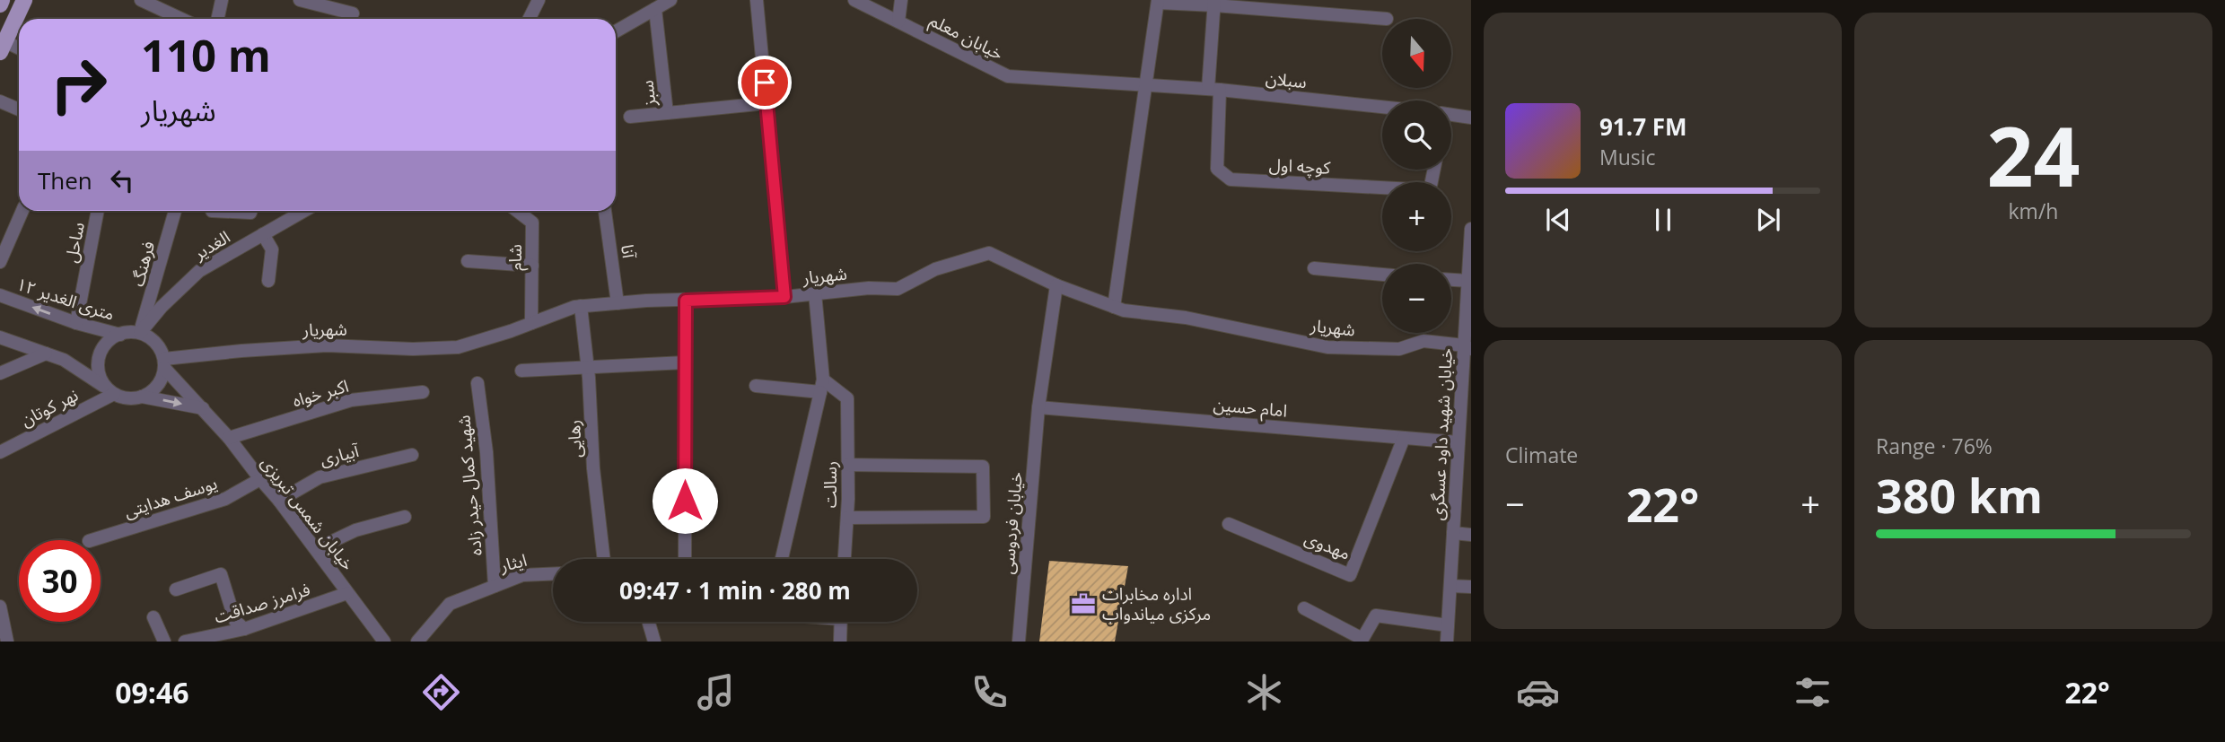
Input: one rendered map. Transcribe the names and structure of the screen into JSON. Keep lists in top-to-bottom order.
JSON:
{
  "streets": {
    "street": [
      "خیابان معلم",
      "سبلان",
      "سبز",
      "کوچه اول",
      "ساحل",
      "الغدیر",
      "آنا",
      "شام",
      "فرهنگ",
      "شهریار",
      "۱۲ متری الغدیر",
      "اکبر خواه",
      "نهر کوتان",
      "امام حسین",
      "خیابان شهید داود عسگری",
      "رهایی",
      "آبیاری",
      "رسالت",
      "شهید کمال حیدر زاده",
      "یوسف هدایتی",
      "خیابان شمس تبریزی",
      "خیابان فردوسی",
      "مهدوی",
      "ایثار",
      "فرامرز صداقت"
    ]
  },
  "crossings": [
    ["خیابان معلم", "سبلان"],
    ["سبلان", "کوچه اول"],
    ["ساحل", "۱۲ متری الغدیر"],
    ["الغدیر", "فرهنگ"],
    ["الغدیر", "شهریار"],
    ["الغدیر", "۱۲ متری الغدیر"],
    ["الغدیر", "نهر کوتان"],
    ["الغدیر", "خیابان شمس تبریزی"],
    ["آنا", "شهریار"],
    ["شام", "شهریار"],
    ["فرهنگ", "شهریار"],
    ["فرهنگ", "۱۲ متری الغدیر"],
    ["فرهنگ", "نهر کوتان"],
    ["فرهنگ", "خیابان شمس تبریزی"],
    ["شهریار", "۱۲ متری الغدیر"],
    ["شهریار", "نهر کوتان"],
    ["شهریار", "خیابان شهید داود عسگری"],
    ["شهریار", "رهایی"],
    ["شهریار", "خیابان شمس تبریزی"],
    ["شهریار", "خیابان فردوسی"],
    ["۱۲ متری الغدیر", "نهر کوتان"],
    ["۱۲ متری الغدیر", "خیابان شمس تبریزی"],
    ["اکبر خواه", "خیابان شمس تبریزی"],
    ["نهر کوتان", "خیابان شمس تبریزی"],
    ["امام حسین", "خیابان شهید داود عسگری"],
    ["امام حسین", "خیابان فردوسی"],
    ["امام حسین", "مهدوی"],
    ["آبیاری", "خیابان شمس تبریزی"],
    ["شهید کمال حیدر زاده", "ایثار"],
    ["یوسف هدایتی", "خیابان شمس تبریزی"],
    ["خیابان شمس تبریزی", "فرامرز صداقت"]
  ],
  "places": {
    "office": ["اداره مخابرات مرکزی میاندواب"]
  },
  "north": "bottom",
  "page": {
    "tile": [
      ["24", "km/h"],
      "Climate",
      ["Range · 76%", "380 km"]
    ],
    "map_buttons": ["+", "−"],
    "turn": ["110 m", "شهریار"],
    "song": ["91.7 FM", "Music"],
    "then": "Then",
    "heat": ["−", "22°", "+"],
    "limit": "30",
    "trip": "09:47 · 1 min · 280 m",
    "tabs": ["09:46", "22°"]
  }
}
